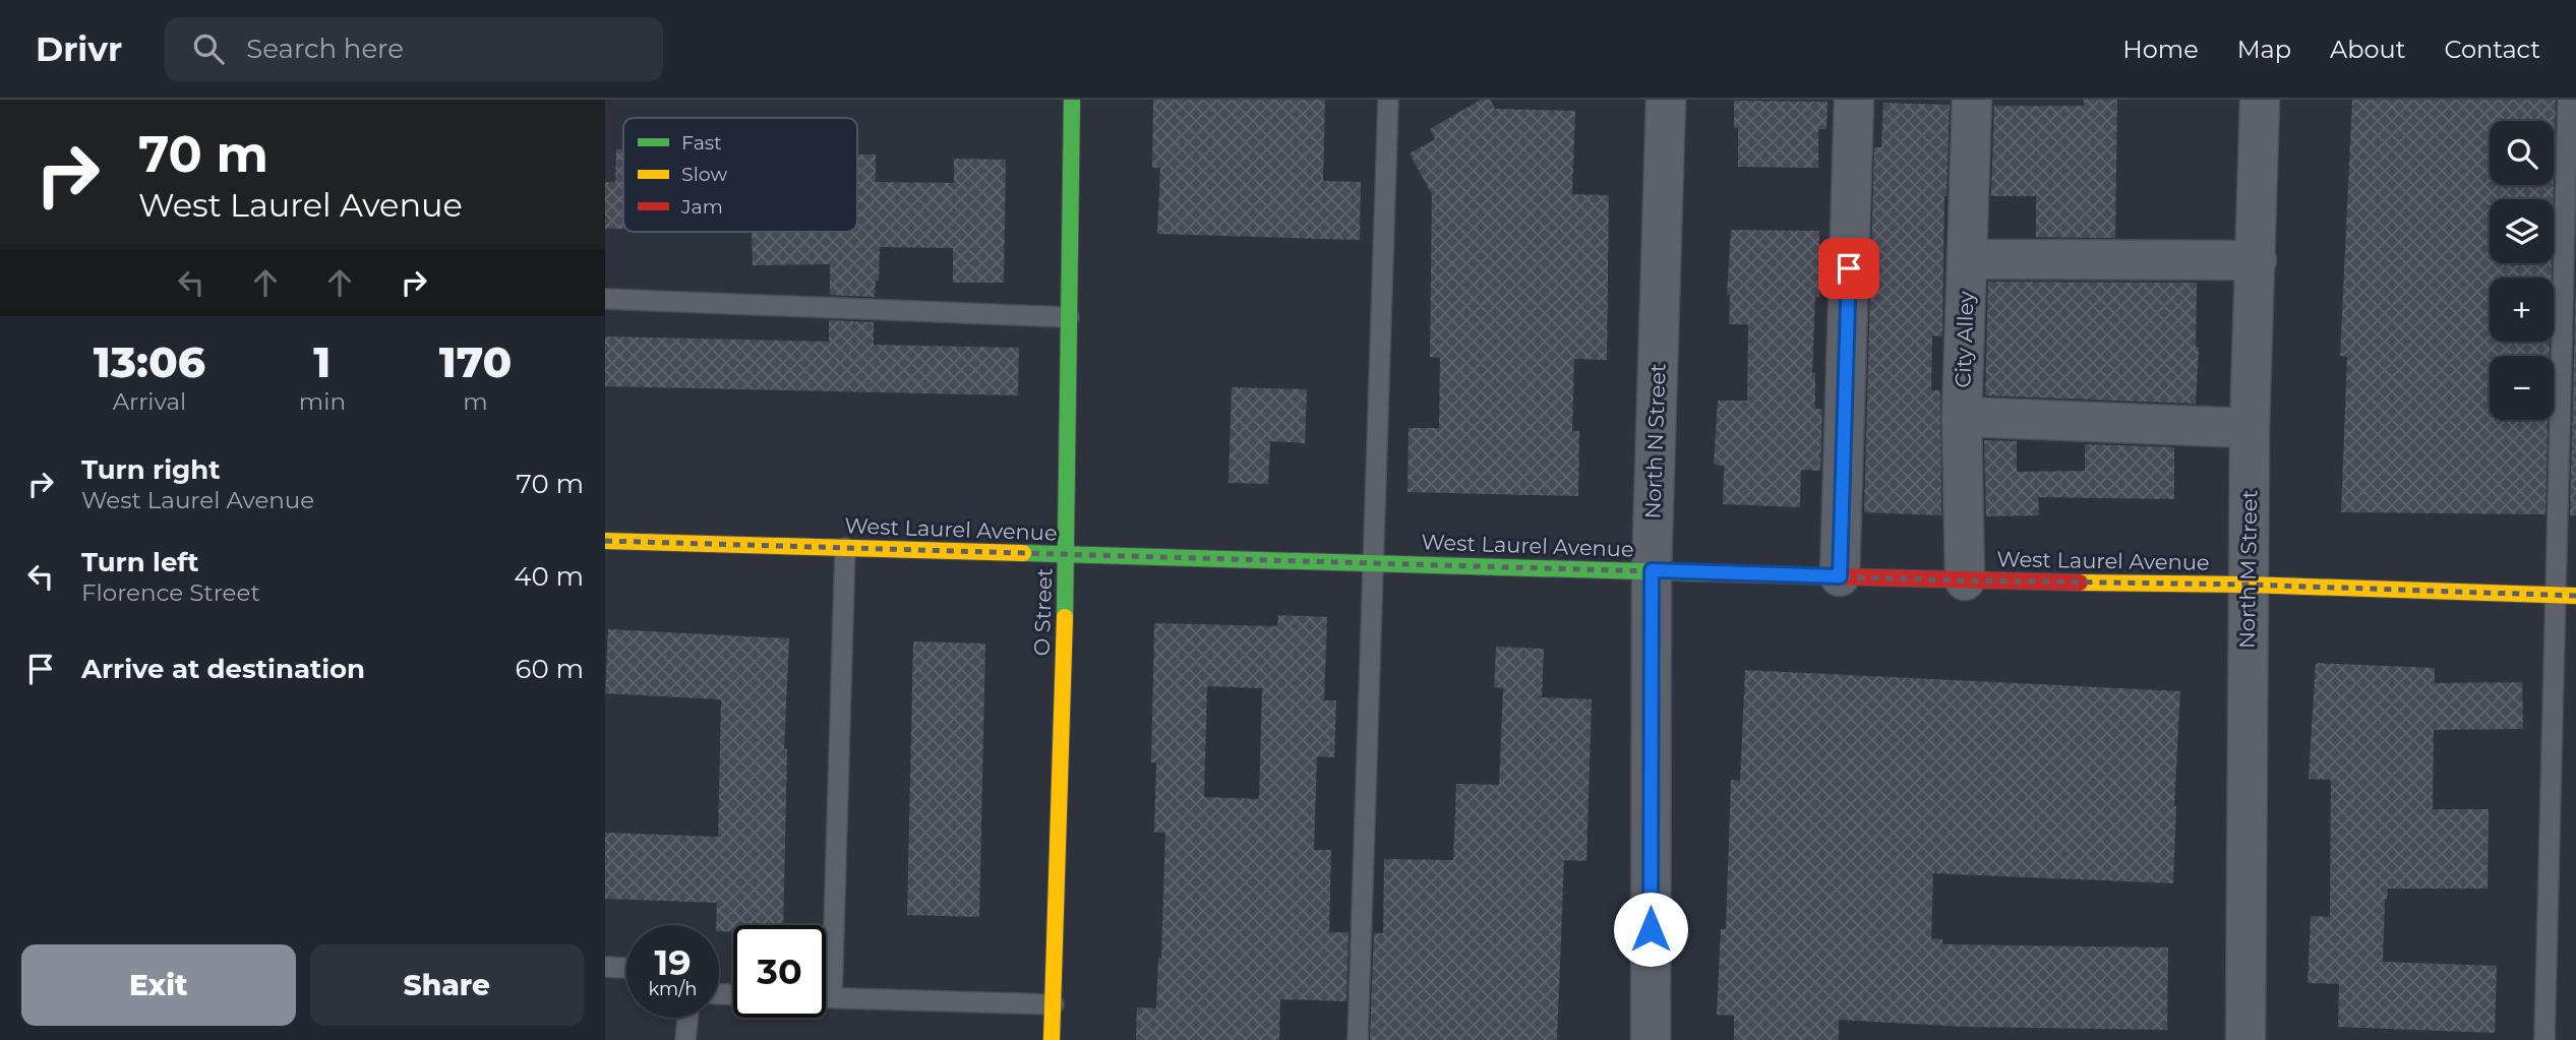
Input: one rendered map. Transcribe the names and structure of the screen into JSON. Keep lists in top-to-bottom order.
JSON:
{
  "streets": {
    "street": [
      "City Alley",
      "North N Street",
      "West Laurel Avenue",
      "North M Street",
      "O Street"
    ]
  },
  "crossings": [
    ["City Alley", "West Laurel Avenue"],
    ["North N Street", "West Laurel Avenue"],
    ["West Laurel Avenue", "North M Street"],
    ["West Laurel Avenue", "O Street"]
  ],
  "legend": ["Fast", "Slow", "Jam"],
  "page": {
    "header": "Drivr",
    "search": "Search here",
    "nav": [
      "Home",
      "Map",
      "About",
      "Contact"
    ],
    "turn": ["70 m", "West Laurel Avenue"],
    "map_buttons": ["+", "−"],
    "eta": [
      "13:06",
      "Arrival",
      "1",
      "min",
      "170",
      "m"
    ],
    "list": [
      {
        "name": "Turn right",
        "note": "West Laurel Avenue",
        "value": "70 m"
      },
      {
        "name": "Turn left",
        "note": "Florence Street",
        "value": "40 m"
      },
      {
        "name": "Arrive at destination",
        "value": "60 m"
      }
    ],
    "speed": "19 km/h",
    "limit": "30",
    "buttons": ["Exit", "Share"]
  }
}
